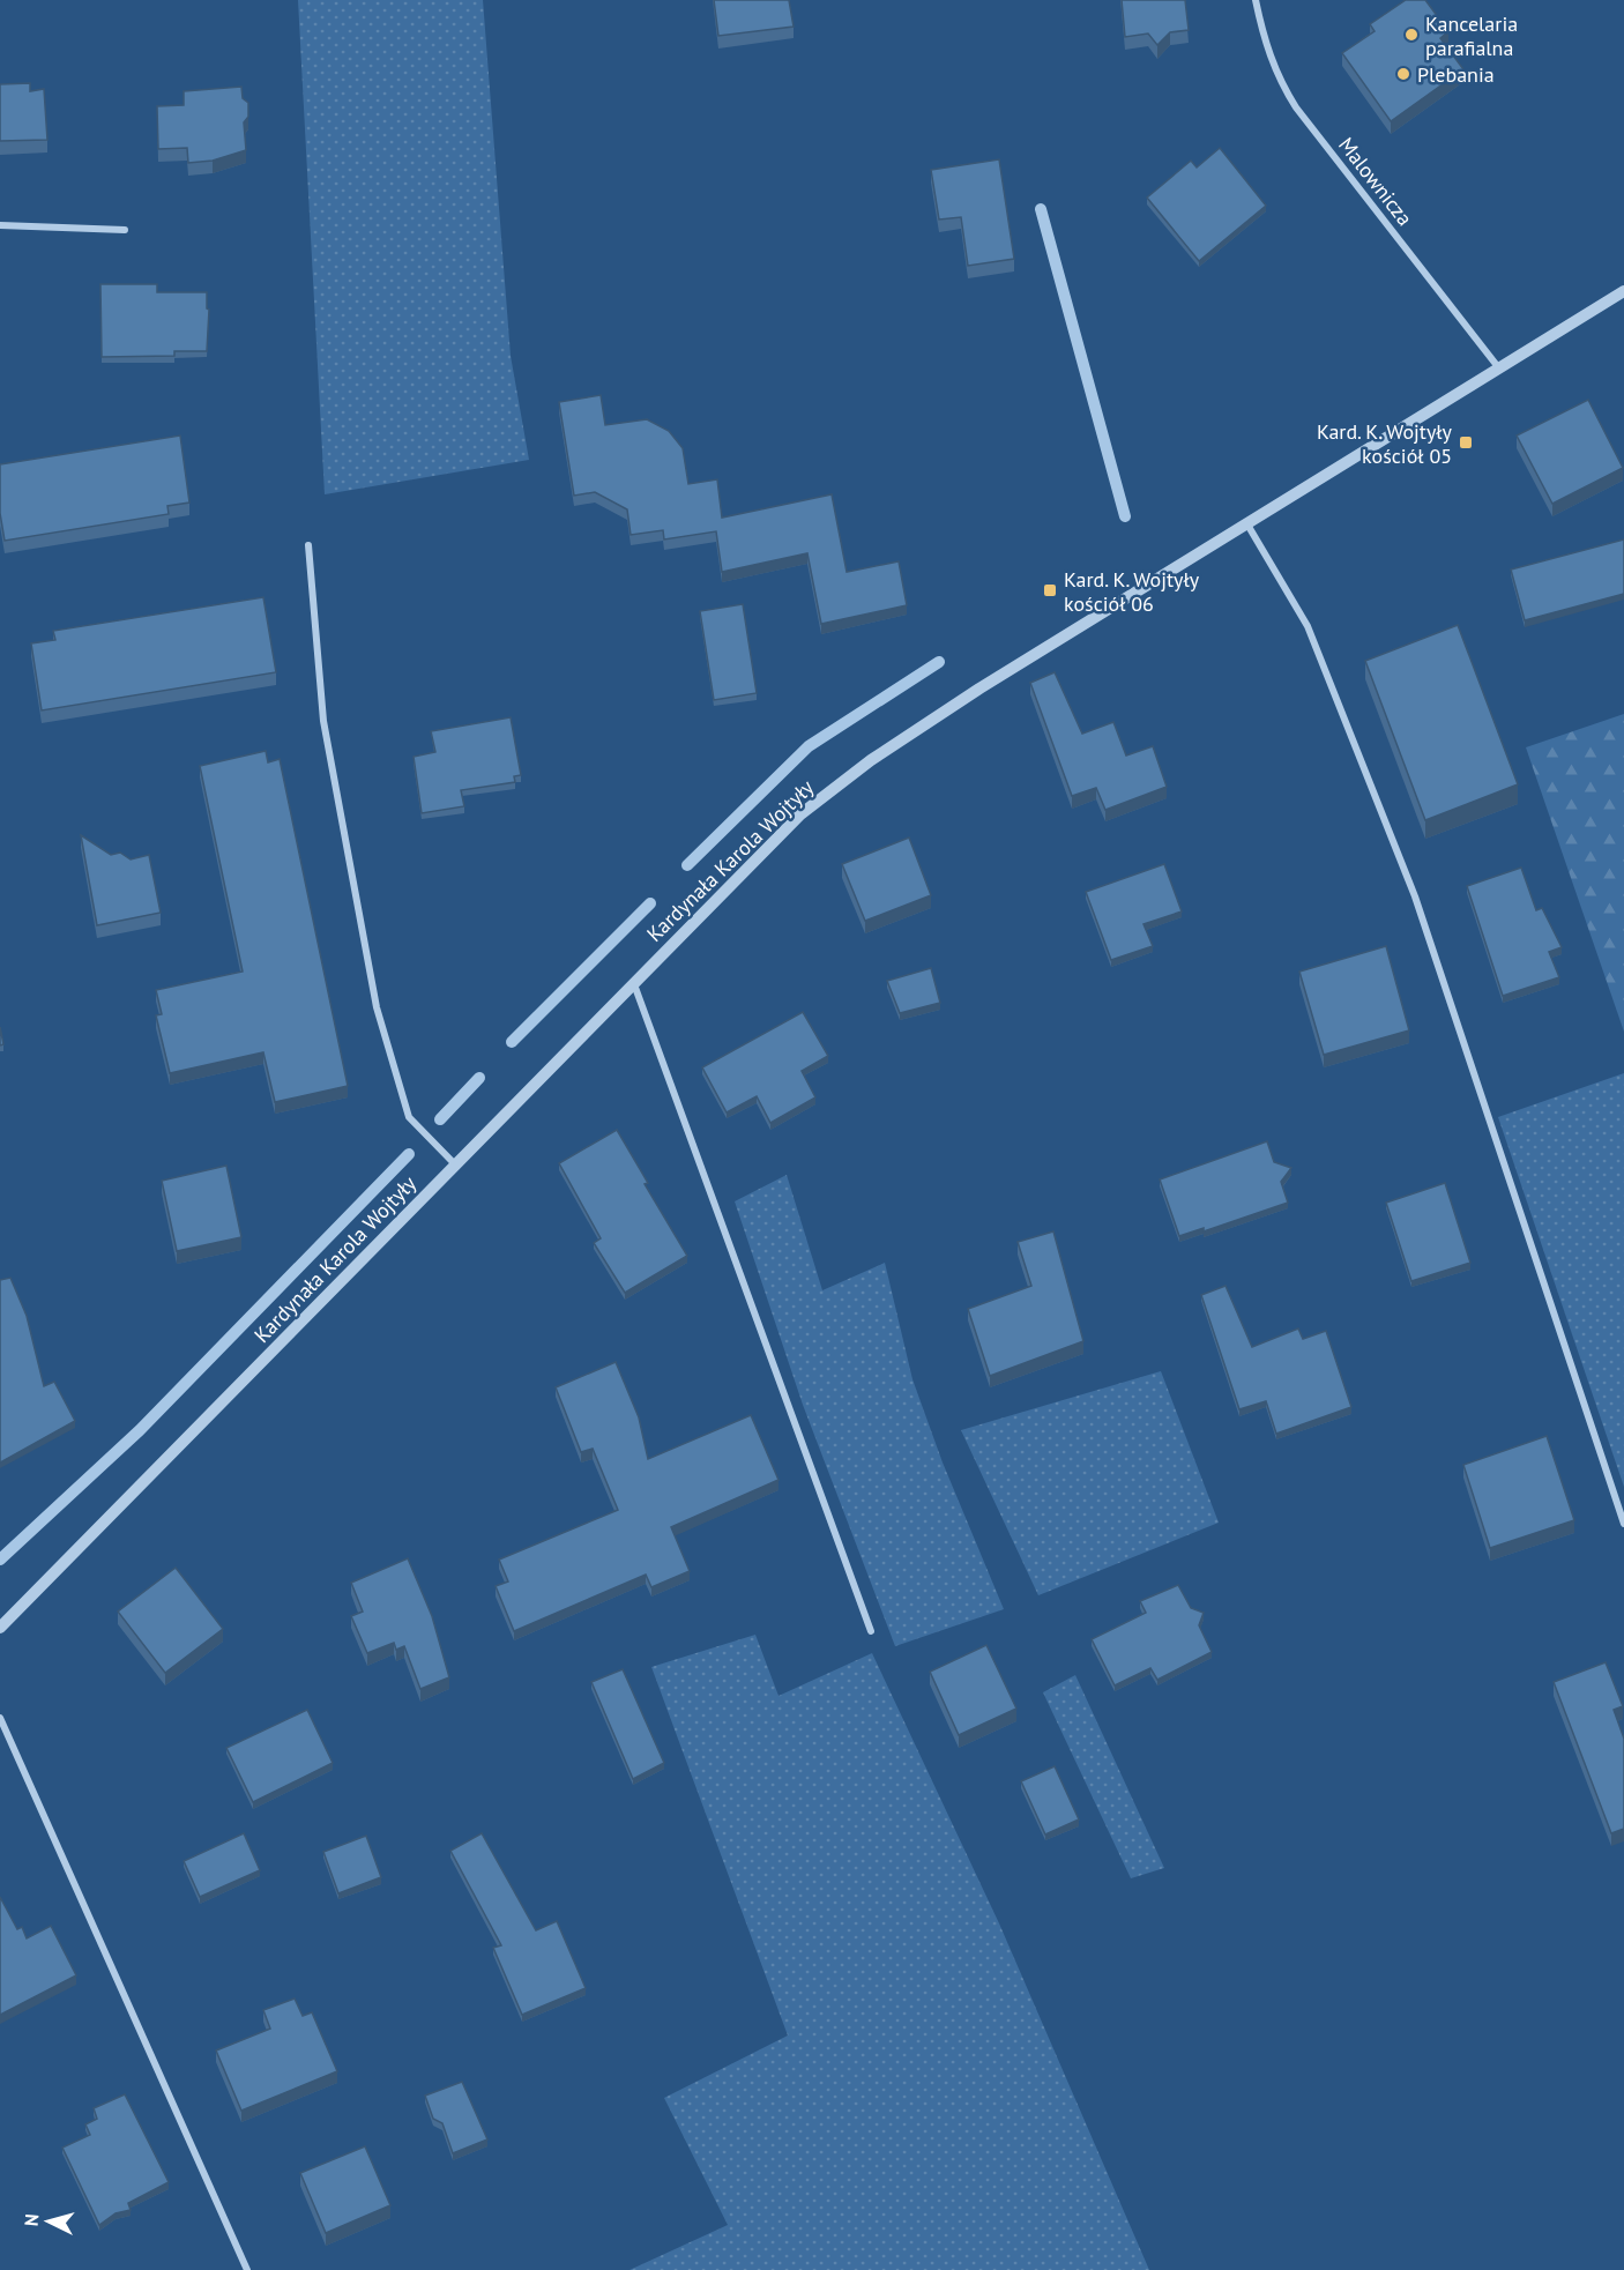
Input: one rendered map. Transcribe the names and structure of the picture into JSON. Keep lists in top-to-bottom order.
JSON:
{
  "streets": {
    "street": ["Malownicza", "Kardynała Karola Wojtyły"]
  },
  "crossings": [
    ["Malownicza", "Kardynała Karola Wojtyły"]
  ],
  "places": {
    "other": ["Kancelaria parafialna", "Plebania"],
    "transit": ["Kard. K. Wojtyły kościół 05", "Kard. K. Wojtyły kościół 06"]
  },
  "north": "left"
}
